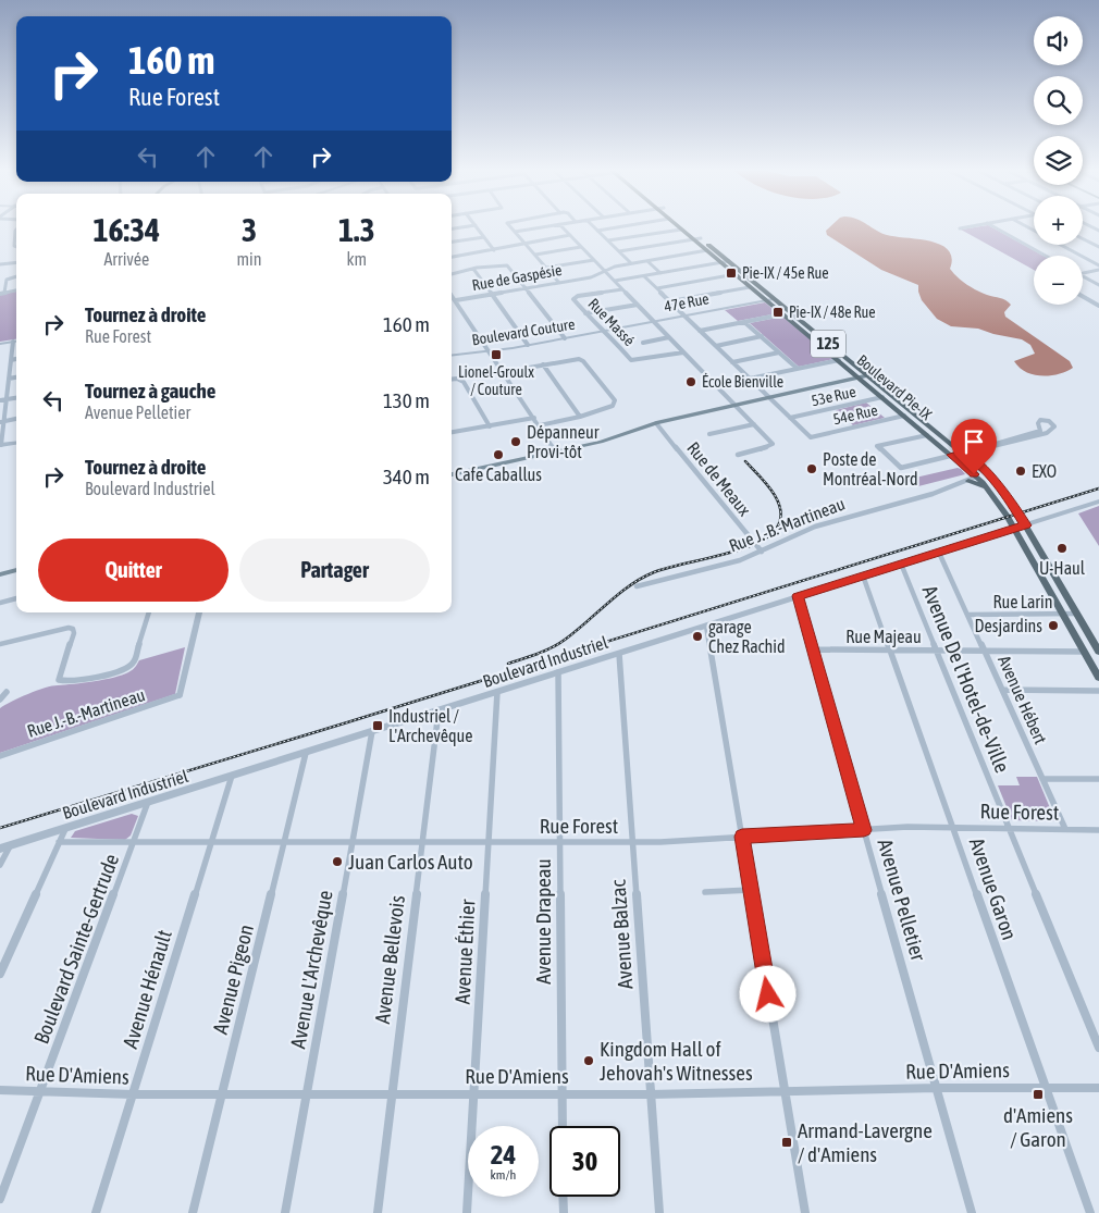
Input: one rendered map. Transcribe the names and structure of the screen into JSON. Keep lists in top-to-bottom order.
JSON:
{
  "streets": {
    "main road": ["125", "Boulevard Pie-IX"],
    "street": [
      "Rue de Gaspésie",
      "47e Rue",
      "Rue Massé",
      "Boulevard Couture",
      "53e Rue",
      "54e Rue",
      "Rue de Meaux",
      "Rue J.-B.-Martineau",
      "Rue Larin",
      "Rue Majeau",
      "Boulevard Industriel",
      "Avenue De l'Hotel-de-Ville",
      "Avenue Hébert",
      "Rue Forest",
      "Avenue Garon",
      "Avenue Pelletier",
      "Avenue Drapeau",
      "Avenue Balzac",
      "Boulevard Sainte-Gertrude",
      "Avenue Éthier",
      "Avenue Bellevois",
      "Avenue L'Archevêque",
      "Avenue Pigeon",
      "Avenue Hénault",
      "Rue D'Amiens"
    ]
  },
  "crossings": [
    ["Rue de Gaspésie", "Boulevard Pie-IX"],
    ["47e Rue", "Rue Massé"],
    ["47e Rue", "Boulevard Couture"],
    ["47e Rue", "Boulevard Pie-IX"],
    ["Rue Massé", "Boulevard Couture"],
    ["Boulevard Pie-IX", "53e Rue"],
    ["Boulevard Pie-IX", "54e Rue"],
    ["Boulevard Pie-IX", "Rue J.-B.-Martineau"],
    ["Boulevard Pie-IX", "Rue Larin"],
    ["Boulevard Pie-IX", "Rue Majeau"],
    ["Boulevard Pie-IX", "Boulevard Industriel"],
    ["53e Rue", "54e Rue"],
    ["Rue de Meaux", "Rue J.-B.-Martineau"],
    ["Rue Larin", "Avenue Hébert"],
    ["Rue Majeau", "Avenue De l'Hotel-de-Ville"],
    ["Rue Majeau", "Avenue Hébert"],
    ["Rue Majeau", "Avenue Garon"],
    ["Rue Majeau", "Avenue Pelletier"],
    ["Boulevard Industriel", "Avenue De l'Hotel-de-Ville"],
    ["Boulevard Industriel", "Avenue Hébert"],
    ["Boulevard Industriel", "Avenue Garon"],
    ["Boulevard Industriel", "Avenue Pelletier"],
    ["Boulevard Industriel", "Avenue Drapeau"],
    ["Boulevard Industriel", "Avenue Balzac"],
    ["Boulevard Industriel", "Boulevard Sainte-Gertrude"],
    ["Boulevard Industriel", "Avenue Éthier"],
    ["Boulevard Industriel", "Avenue Bellevois"],
    ["Boulevard Industriel", "Avenue L'Archevêque"],
    ["Boulevard Industriel", "Avenue Pigeon"],
    ["Boulevard Industriel", "Avenue Hénault"],
    ["Avenue De l'Hotel-de-Ville", "Rue Forest"],
    ["Avenue Hébert", "Rue Forest"],
    ["Rue Forest", "Avenue Garon"],
    ["Rue Forest", "Avenue Pelletier"],
    ["Rue Forest", "Avenue Drapeau"],
    ["Rue Forest", "Avenue Balzac"],
    ["Rue Forest", "Boulevard Sainte-Gertrude"],
    ["Rue Forest", "Avenue Éthier"],
    ["Rue Forest", "Avenue Bellevois"],
    ["Rue Forest", "Avenue L'Archevêque"],
    ["Rue Forest", "Avenue Pigeon"],
    ["Rue Forest", "Avenue Hénault"],
    ["Avenue Garon", "Rue D'Amiens"],
    ["Avenue Pelletier", "Rue D'Amiens"],
    ["Avenue Drapeau", "Rue D'Amiens"],
    ["Avenue Balzac", "Rue D'Amiens"],
    ["Boulevard Sainte-Gertrude", "Rue D'Amiens"],
    ["Avenue Éthier", "Rue D'Amiens"],
    ["Avenue Bellevois", "Rue D'Amiens"],
    ["Avenue L'Archevêque", "Rue D'Amiens"],
    ["Avenue Pigeon", "Rue D'Amiens"],
    ["Avenue Hénault", "Rue D'Amiens"]
  ],
  "places": {
    "transit": [
      "Pie-IX / 45e Rue",
      "Pie-IX / 48e Rue",
      "Lionel-Groulx / Couture",
      "Industriel / L'Archevêque",
      "d'Amiens / Garon",
      "Armand-Lavergne / d'Amiens"
    ],
    "other": [
      "École Bienville",
      "Dépanneur Provi-tôt",
      "Cafe Caballus",
      "Poste de Montréal-Nord",
      "EXO",
      "U-Haul",
      "Desjardins",
      "garage Chez Rachid",
      "Juan Carlos Auto",
      "Kingdom Hall of Jehovah's Witnesses"
    ]
  },
  "page": {
    "map_buttons": ["+", "−"],
    "turn": ["160 m", "Rue Forest"],
    "eta": [
      "16:34",
      "Arrivée",
      "3",
      "min",
      "1.3",
      "km"
    ],
    "list": [
      {
        "name": "Tournez à droite",
        "note": "Rue Forest",
        "value": "160 m"
      },
      {
        "name": "Tournez à gauche",
        "note": "Avenue Pelletier",
        "value": "130 m"
      },
      {
        "name": "Tournez à droite",
        "note": "Boulevard Industriel",
        "value": "340 m"
      }
    ],
    "buttons": ["Quitter", "Partager"],
    "speed": "24 km/h",
    "limit": "30"
  }
}
